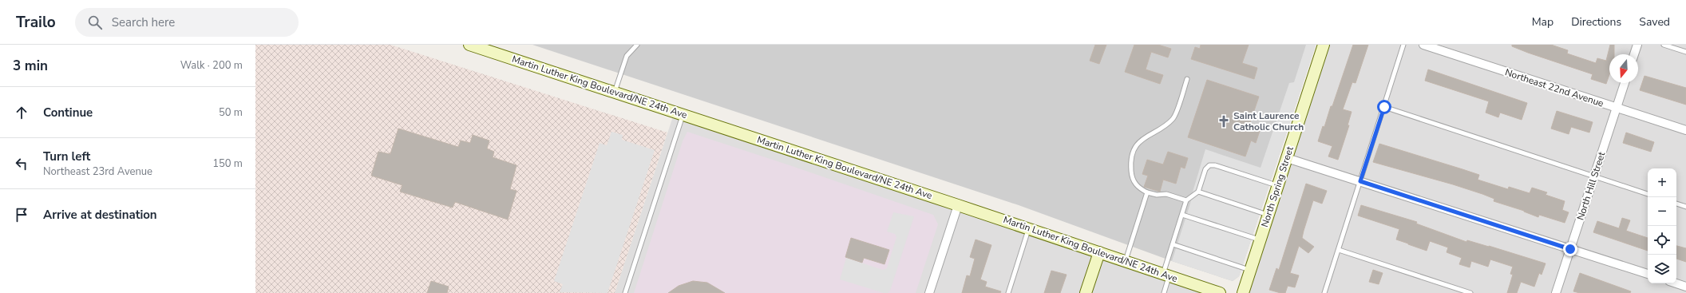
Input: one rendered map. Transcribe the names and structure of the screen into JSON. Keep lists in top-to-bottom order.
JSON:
{
  "streets": {
    "main road": ["Martin Luther King Boulevard/NE 24th Ave", "North Spring Street"],
    "street": ["Northeast 22nd Avenue", "North Hill Street"]
  },
  "crossings": [
    ["Northeast 22nd Avenue", "North Hill Street"]
  ],
  "places": {
    "church": ["Saint Laurence Catholic Church"]
  },
  "north": "bottom",
  "page": {
    "header": "Trailo",
    "search": "Search here",
    "nav": ["Map", "Directions", "Saved"],
    "heading": ["3 min", "Walk · 200 m"],
    "list": [
      ["Continue", "50 m"],
      ["Turn left", "Northeast 23rd Avenue", "150 m"],
      "Arrive at destination"
    ],
    "map_buttons": ["+", "−"]
  }
}
